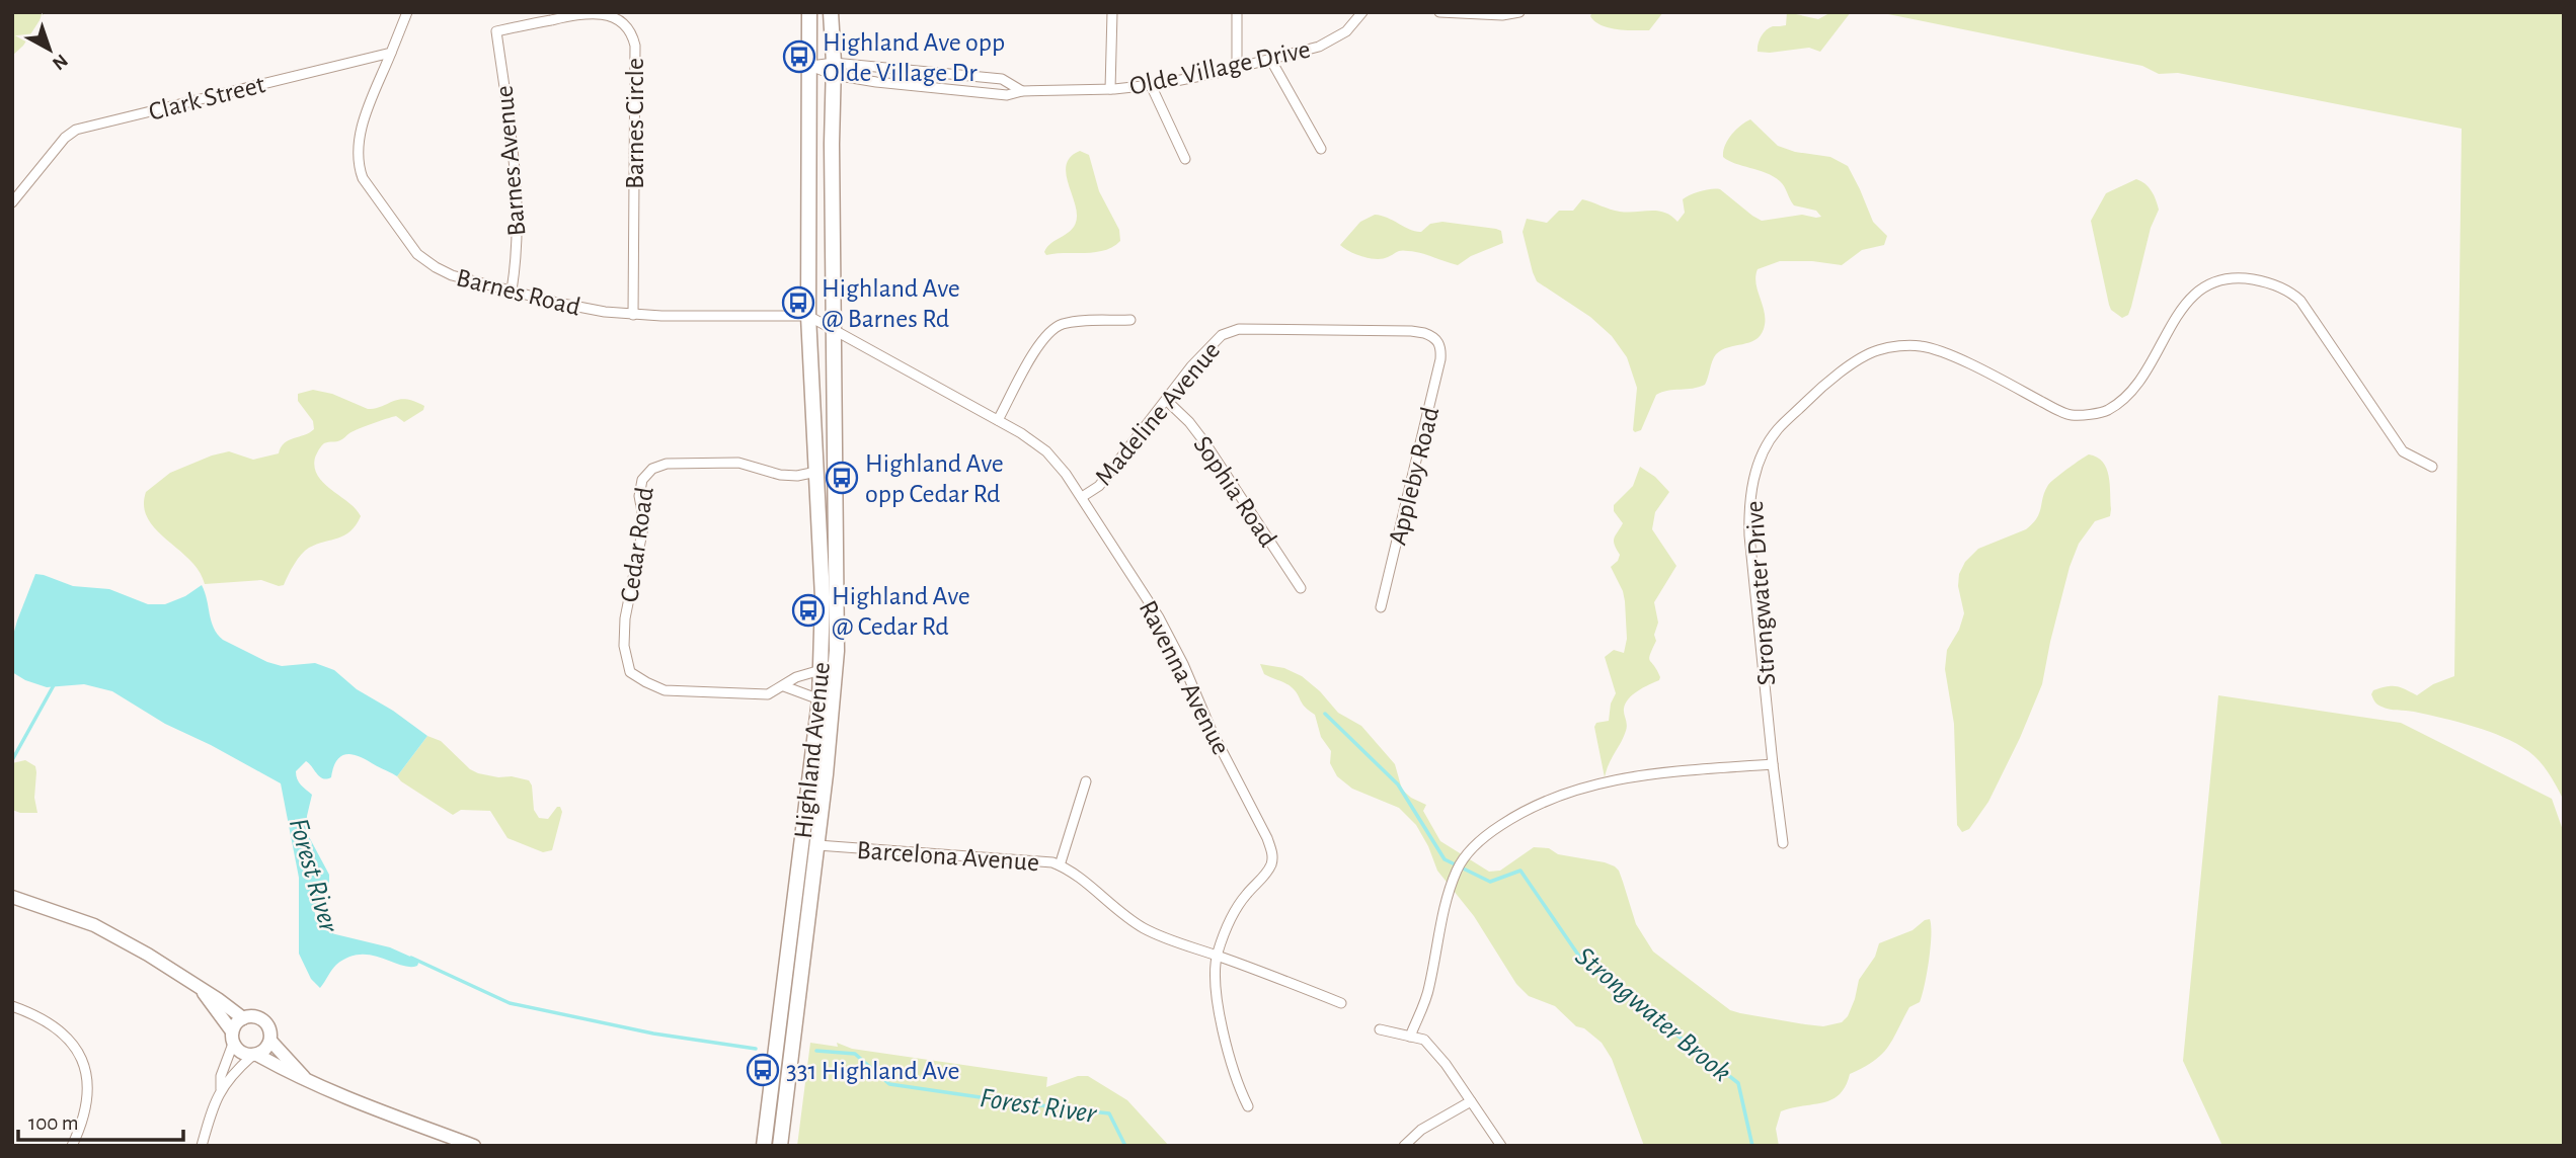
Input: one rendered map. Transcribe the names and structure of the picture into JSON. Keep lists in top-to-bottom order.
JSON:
{
  "streets": {
    "main road": ["Highland Avenue"],
    "street": [
      "Olde Village Drive",
      "Clark Street",
      "Barnes Circle",
      "Barnes Avenue",
      "Barnes Road",
      "Madeline Avenue",
      "Appleby Road",
      "Sophia Road",
      "Cedar Road",
      "Strongwater Drive",
      "Ravenna Avenue",
      "Barcelona Avenue"
    ]
  },
  "crossings": [
    ["Olde Village Drive", "Highland Avenue"],
    ["Clark Street", "Barnes Road"],
    ["Barnes Circle", "Barnes Avenue"],
    ["Barnes Circle", "Barnes Road"],
    ["Barnes Avenue", "Barnes Road"],
    ["Barnes Road", "Ravenna Avenue"],
    ["Barnes Road", "Highland Avenue"],
    ["Madeline Avenue", "Appleby Road"],
    ["Madeline Avenue", "Sophia Road"],
    ["Madeline Avenue", "Ravenna Avenue"],
    ["Cedar Road", "Highland Avenue"],
    ["Ravenna Avenue", "Highland Avenue"],
    ["Ravenna Avenue", "Barcelona Avenue"],
    ["Highland Avenue", "Barcelona Avenue"]
  ],
  "water": ["Forest River", "Strongwater Brook"],
  "places": {
    "bus stop": [
      "Highland Ave opp Olde Village Dr",
      "Highland Ave @ Barnes Rd",
      "Highland Ave opp Cedar Rd",
      "Highland Ave @ Cedar Rd",
      "331 Highland Ave"
    ]
  },
  "scale_bar": "100 m",
  "north": "bottom right"
}
